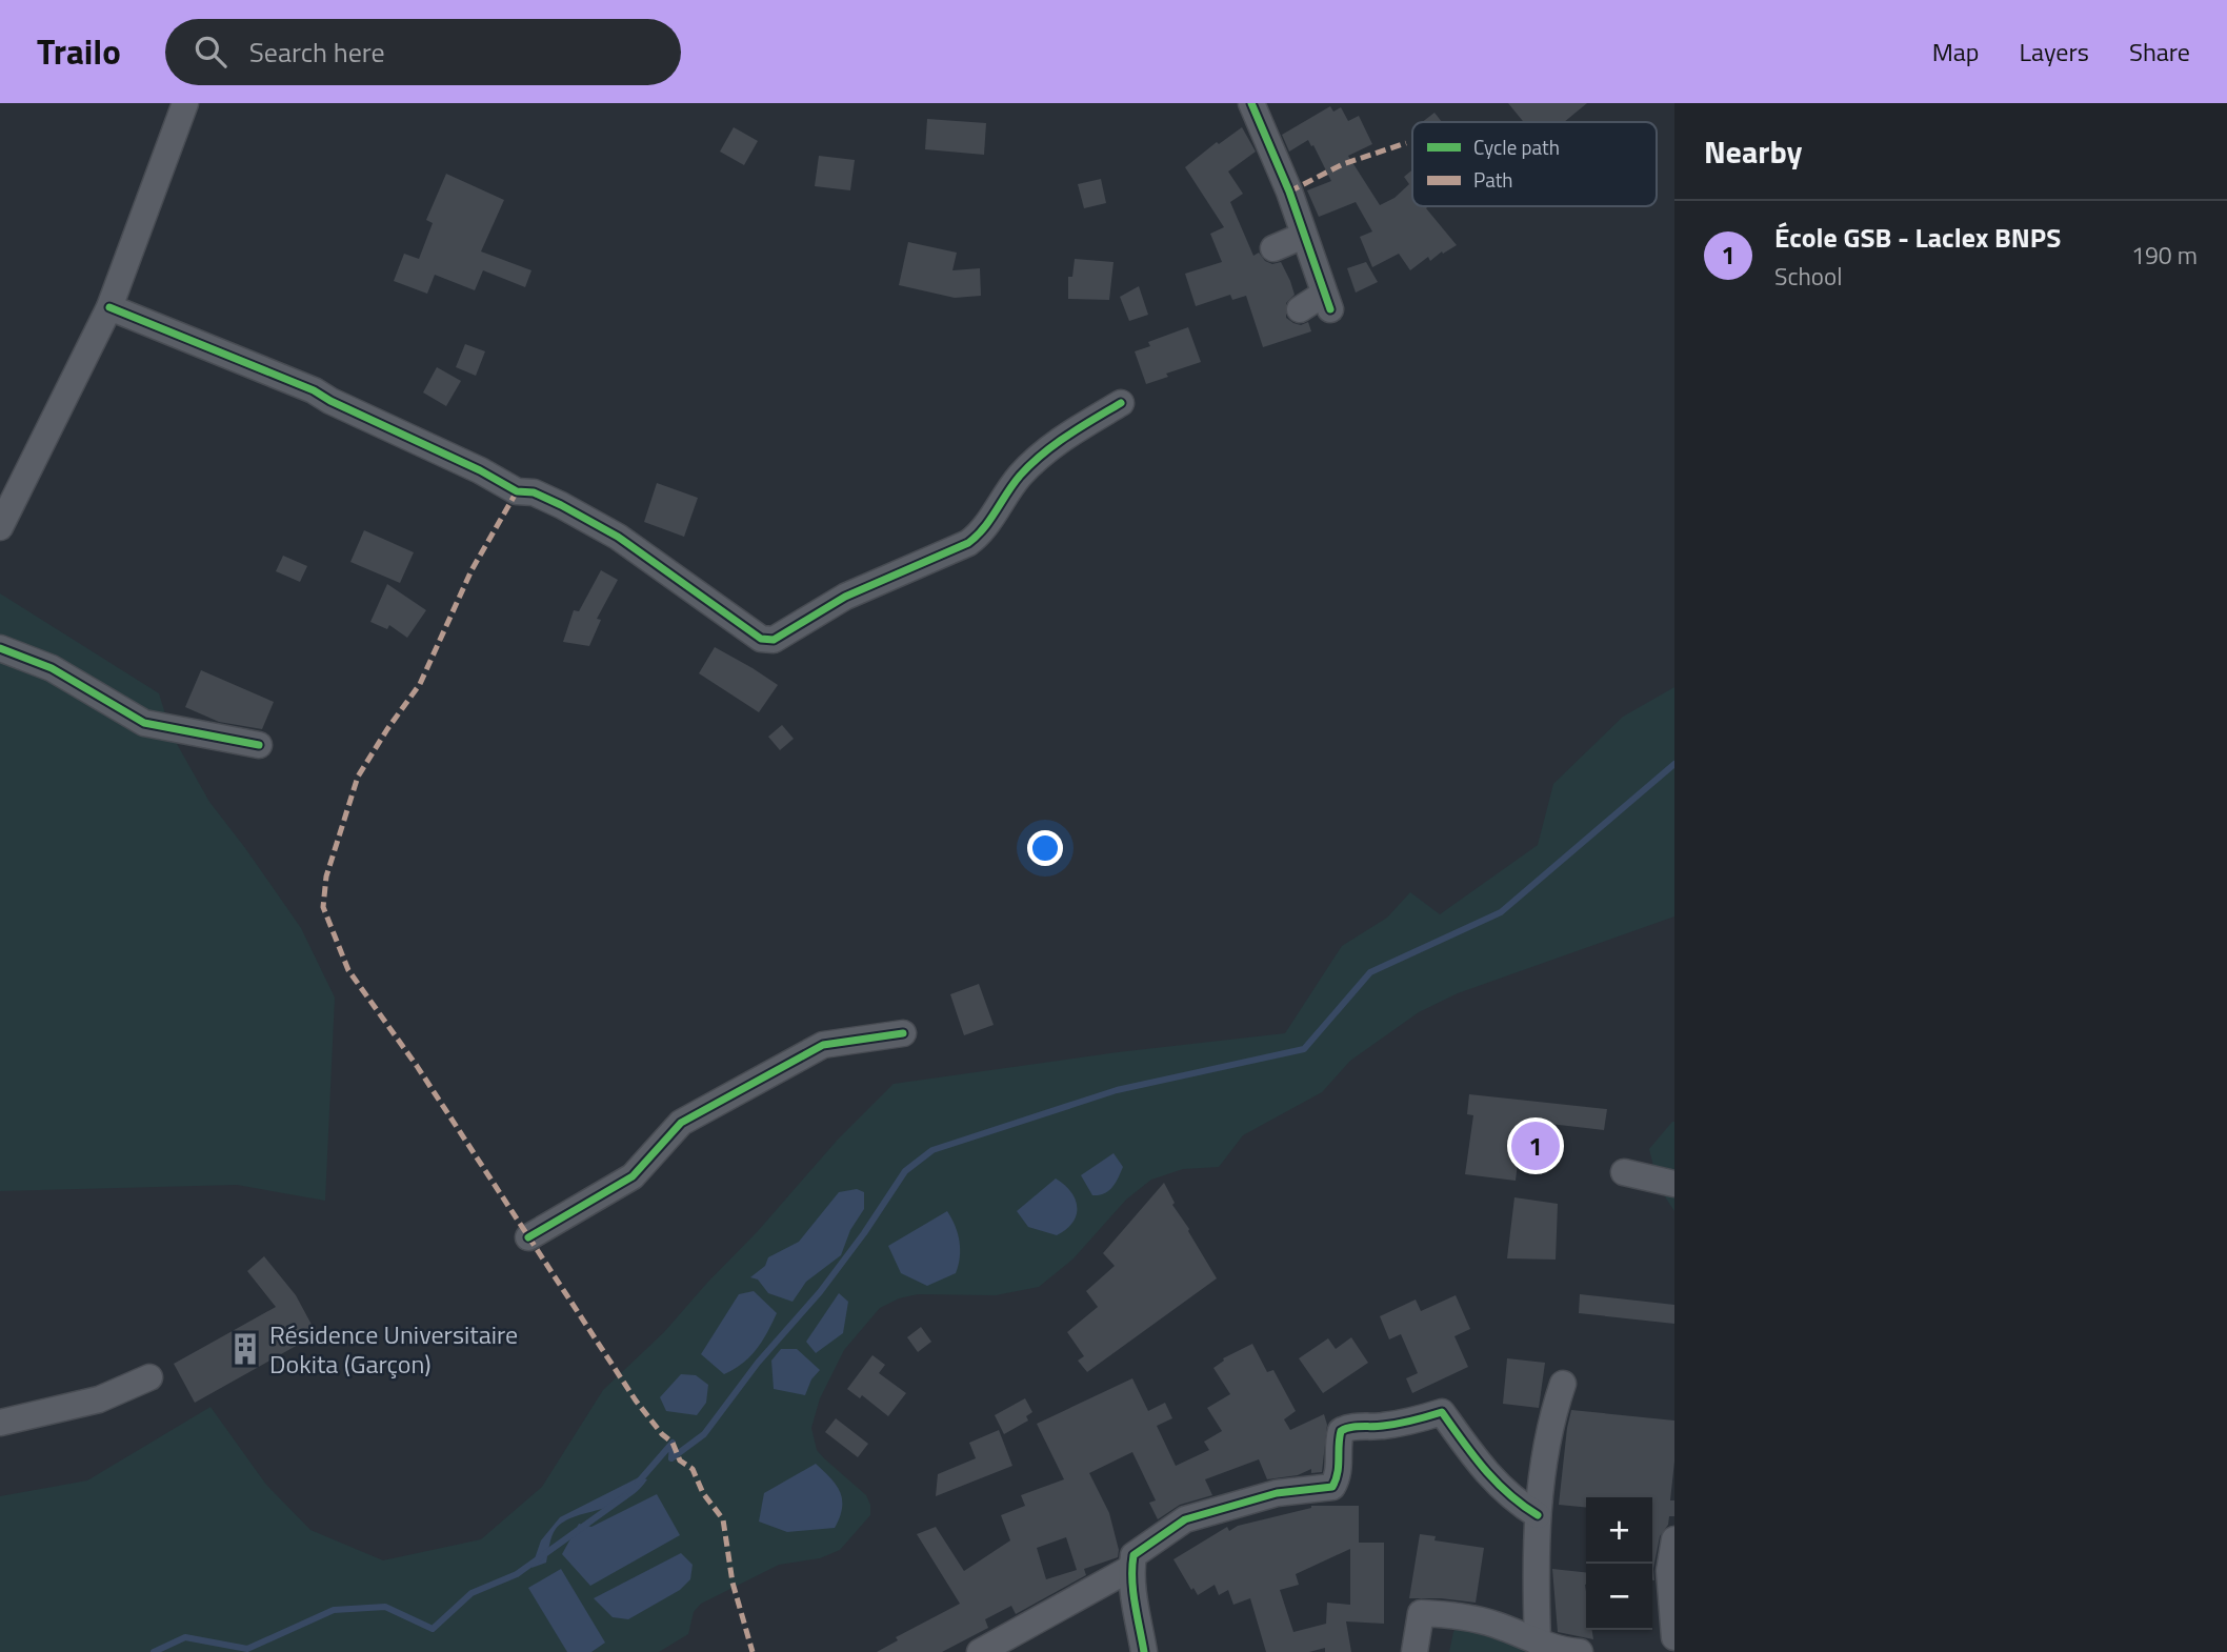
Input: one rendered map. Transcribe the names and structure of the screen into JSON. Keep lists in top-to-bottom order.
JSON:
{
  "places": {
    "building": ["Résidence Universitaire Dokita (Garçon)"]
  },
  "legend": ["Cycle path", "Path"],
  "page": {
    "header": "Trailo",
    "search": "Search here",
    "nav": ["Map", "Layers", "Share"],
    "heading": "Nearby",
    "list": [
      {
        "mark": "1",
        "name": "École GSB - Laclex BNPS",
        "note": "School",
        "value": "190 m"
      }
    ],
    "pins": "1",
    "map_buttons": ["+", "−"]
  }
}
